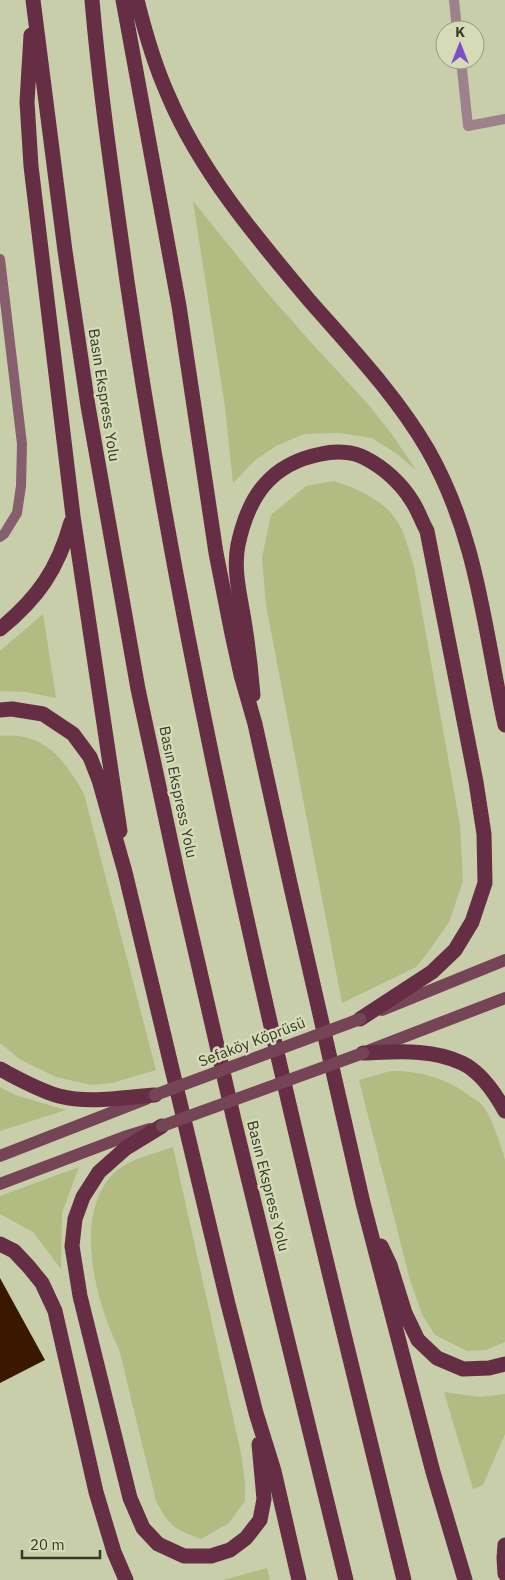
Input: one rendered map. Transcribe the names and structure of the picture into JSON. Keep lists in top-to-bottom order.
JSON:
{
  "streets": {
    "highway": ["Basın Ekspress Yolu"],
    "main road": ["Sefaköy Köprüsü"]
  },
  "scale_bar": "20 m",
  "north": "top"
}
